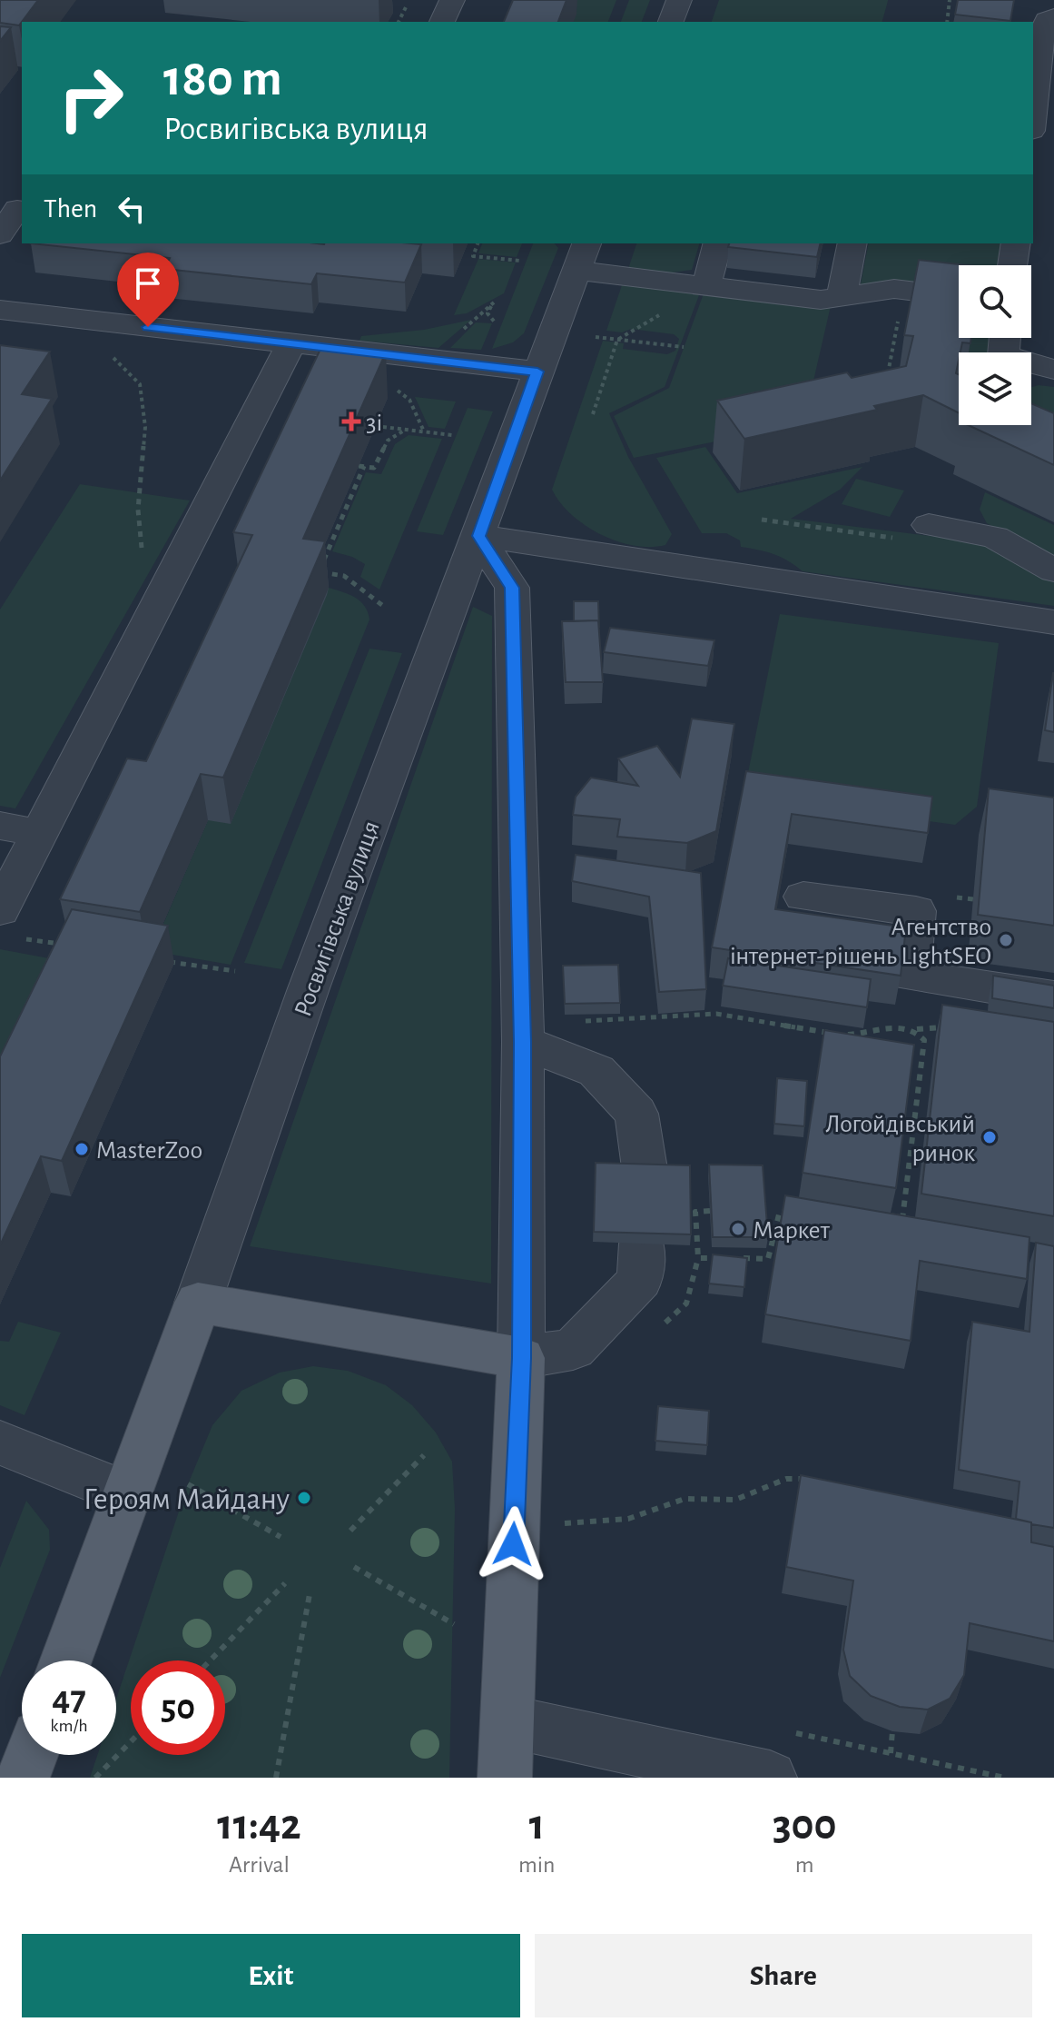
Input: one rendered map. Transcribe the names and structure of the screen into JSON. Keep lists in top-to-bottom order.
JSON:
{
  "streets": {
    "main road": ["Росвигівська вулиця"]
  },
  "places": {
    "health": ["3і"],
    "other": [
      "Агентство інтернет-рішень LightSEO",
      "Логойдівський ринок",
      "MasterZoo",
      "Маркет",
      "Героям Майдану"
    ]
  },
  "page": {
    "turn": ["180 m", "Росвигівська вулиця"],
    "then": "Then",
    "speed": "47 km/h",
    "limit": "50",
    "eta": [
      "11:42",
      "Arrival",
      "1",
      "min",
      "300",
      "m"
    ],
    "buttons": ["Exit", "Share"]
  }
}
